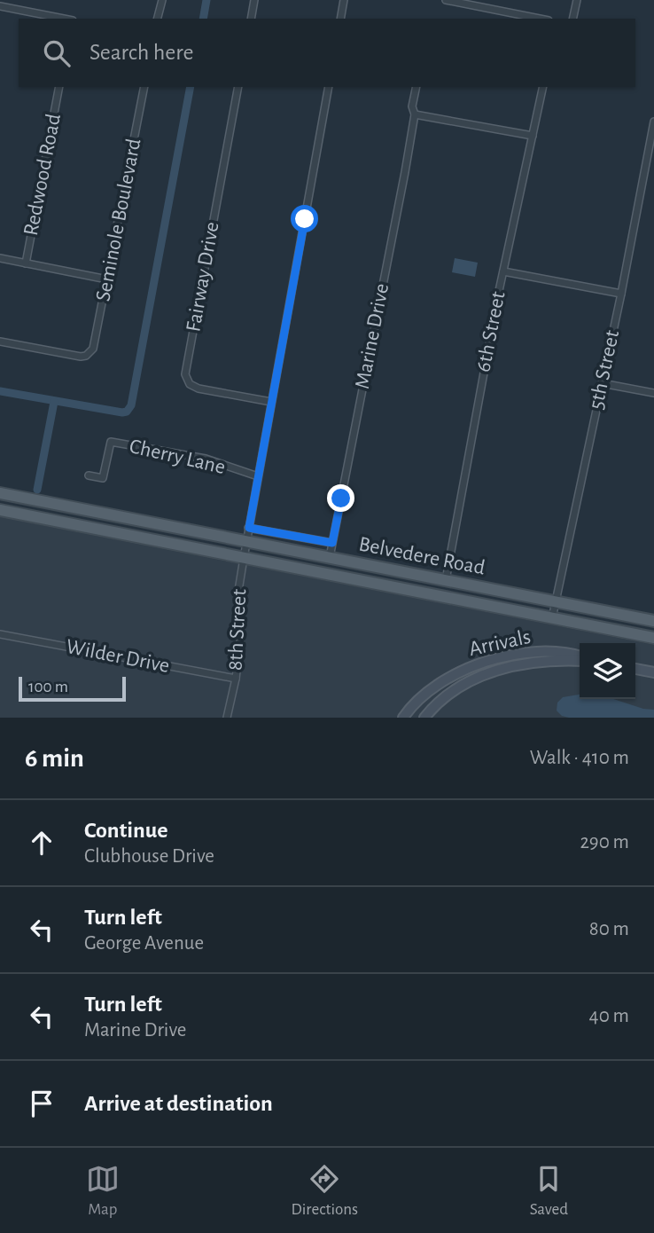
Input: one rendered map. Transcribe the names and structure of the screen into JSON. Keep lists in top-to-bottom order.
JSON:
{
  "streets": {
    "main road": ["Belvedere Road"],
    "street": [
      "Redwood Road",
      "Seminole Boulevard",
      "Fairway Drive",
      "6th Street",
      "Marine Drive",
      "5th Street",
      "Cherry Lane",
      "8th Street",
      "Arrivals",
      "Wilder Drive"
    ]
  },
  "crossings": [
    ["Fairway Drive", "8th Street"],
    ["6th Street", "Belvedere Road"],
    ["Marine Drive", "Belvedere Road"],
    ["5th Street", "Belvedere Road"],
    ["Cherry Lane", "8th Street"],
    ["Belvedere Road", "8th Street"],
    ["8th Street", "Wilder Drive"]
  ],
  "scale_bar": "100 m",
  "page": {
    "search": "Search here",
    "scale": "100 m",
    "heading": ["6 min", "Walk · 410 m"],
    "list": [
      ["Continue", "Clubhouse Drive", "290 m"],
      ["Turn left", "George Avenue", "80 m"],
      ["Turn left", "Marine Drive", "40 m"],
      "Arrive at destination"
    ],
    "nav": ["Map", "Directions", "Saved"]
  }
}
